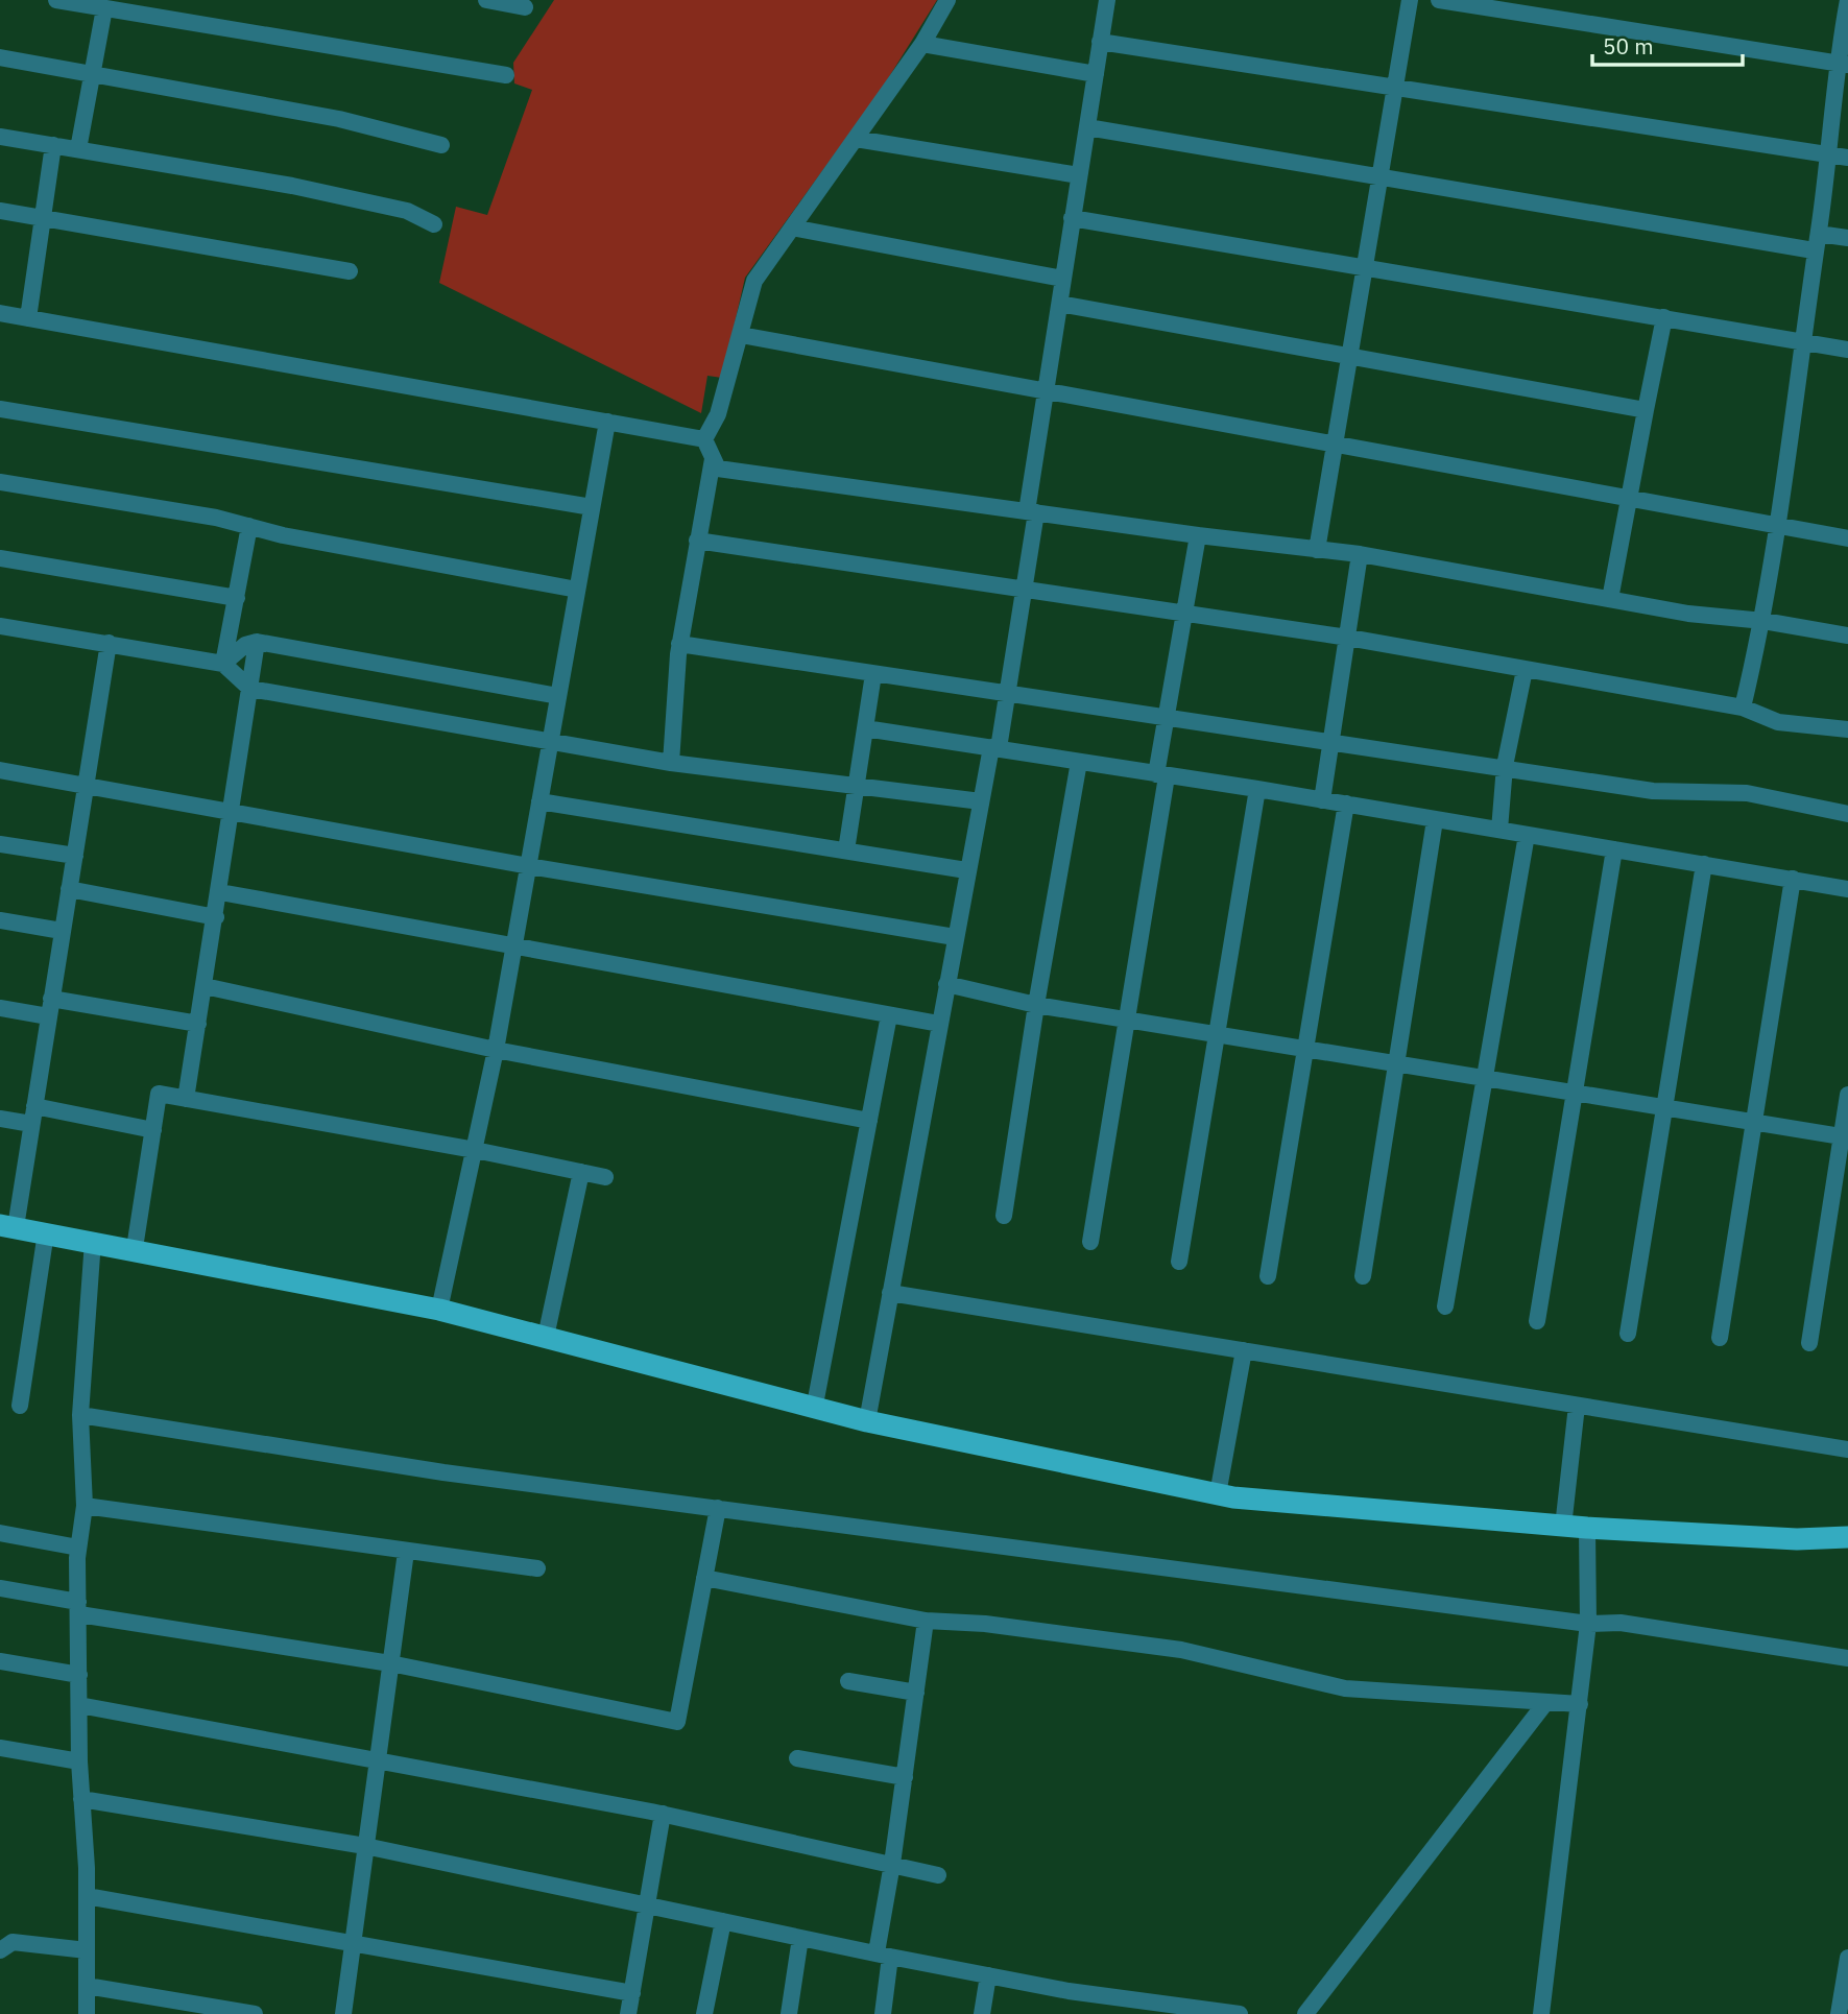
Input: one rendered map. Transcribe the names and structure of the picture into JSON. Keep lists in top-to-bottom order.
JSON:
{
  "scale_bar": "50 m"
}
